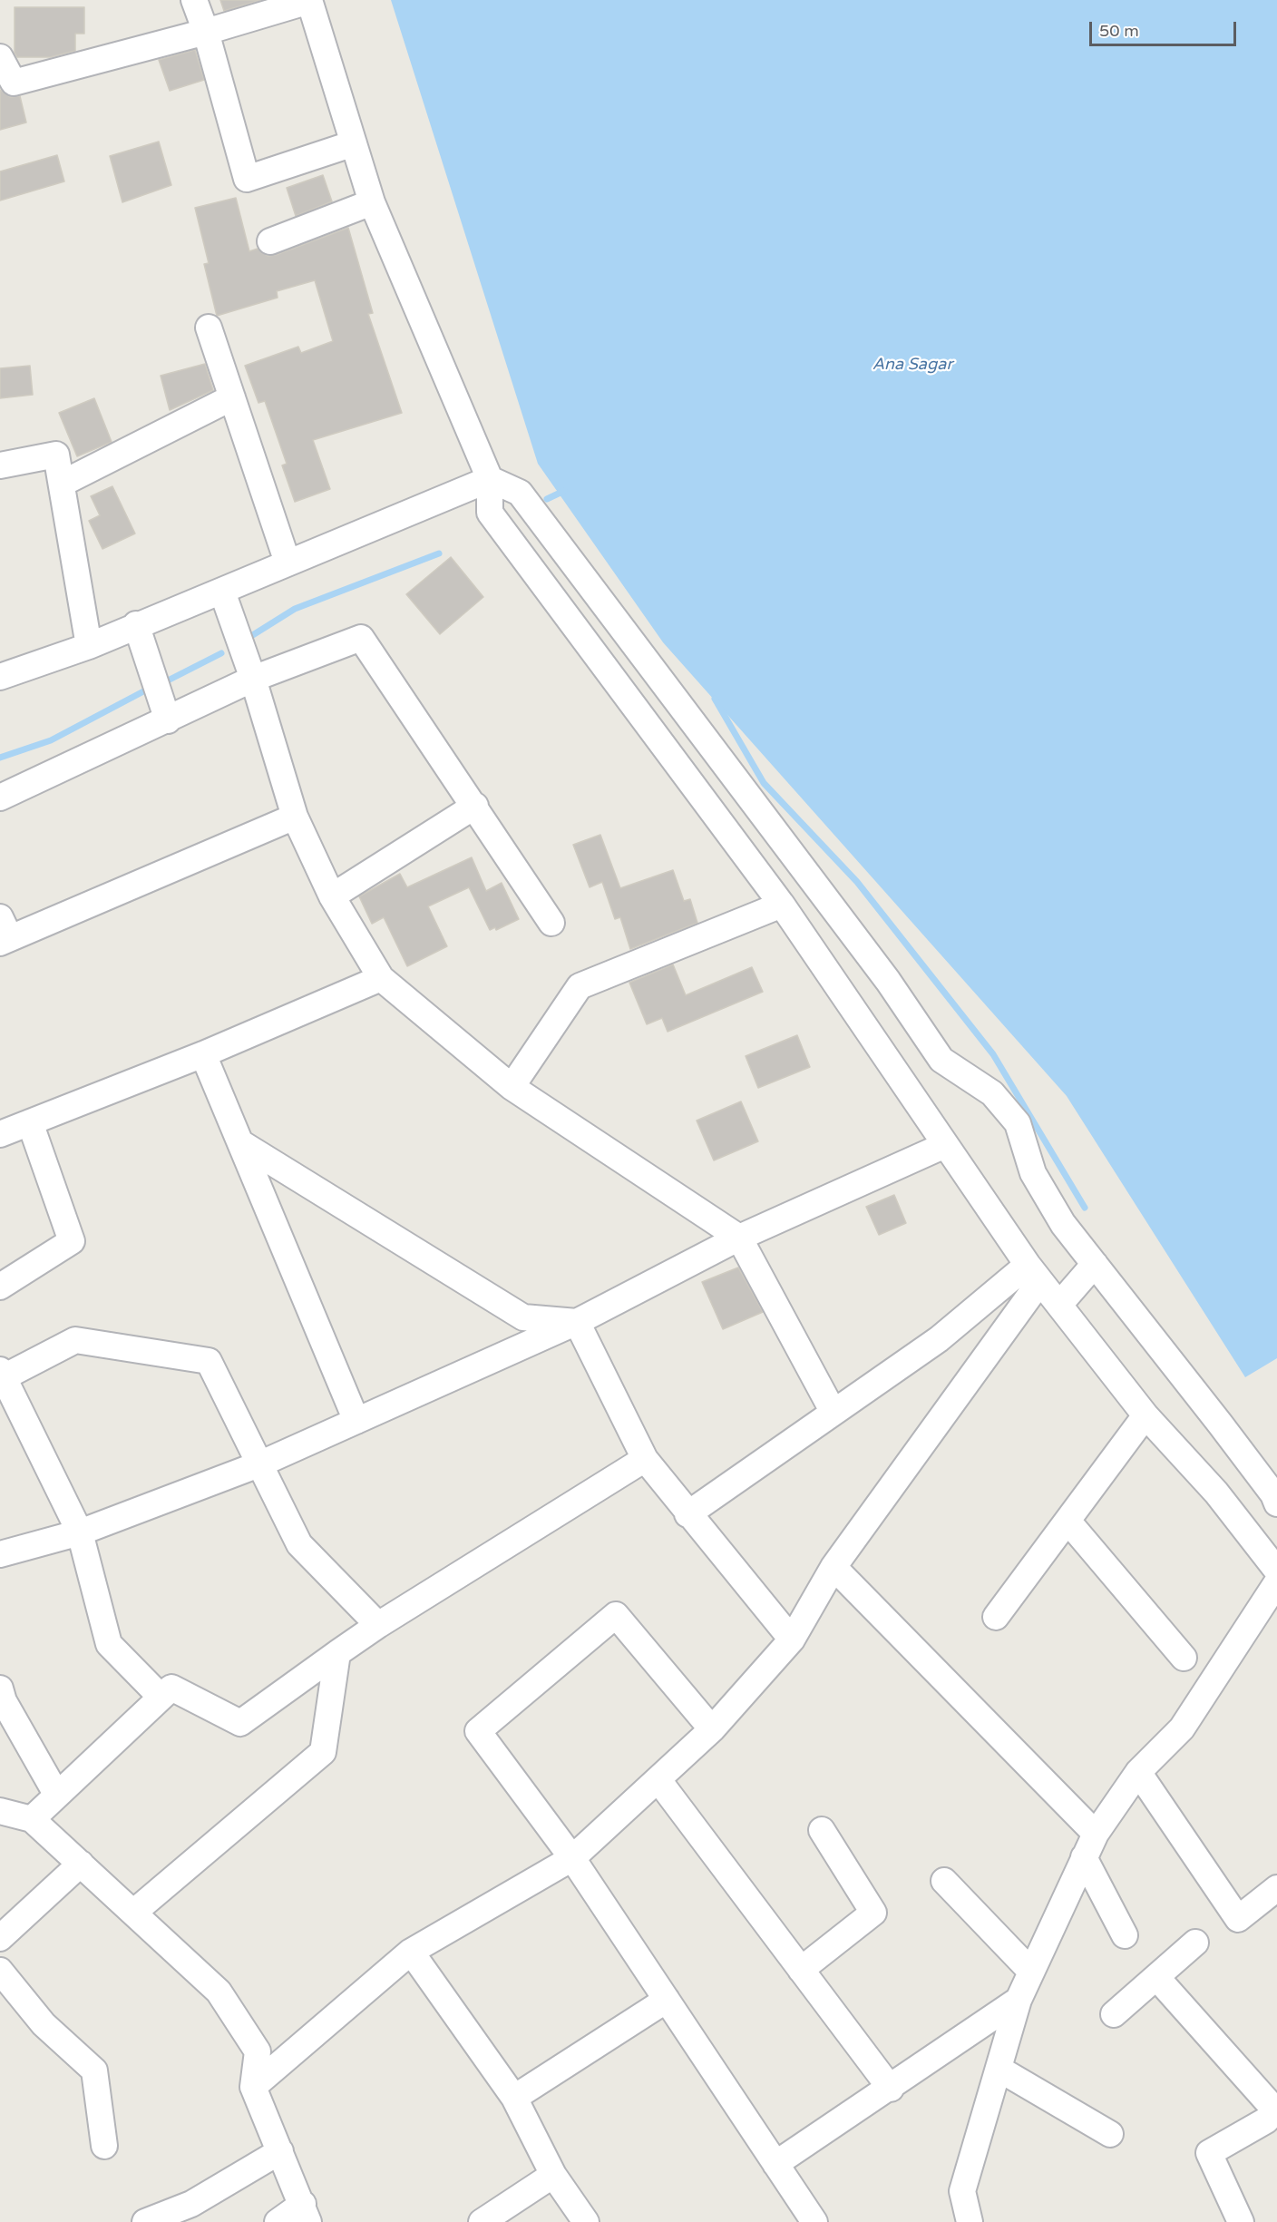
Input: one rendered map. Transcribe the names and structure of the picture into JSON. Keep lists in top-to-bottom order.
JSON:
{
  "water": ["Ana Sagar"],
  "scale_bar": "50 m"
}
